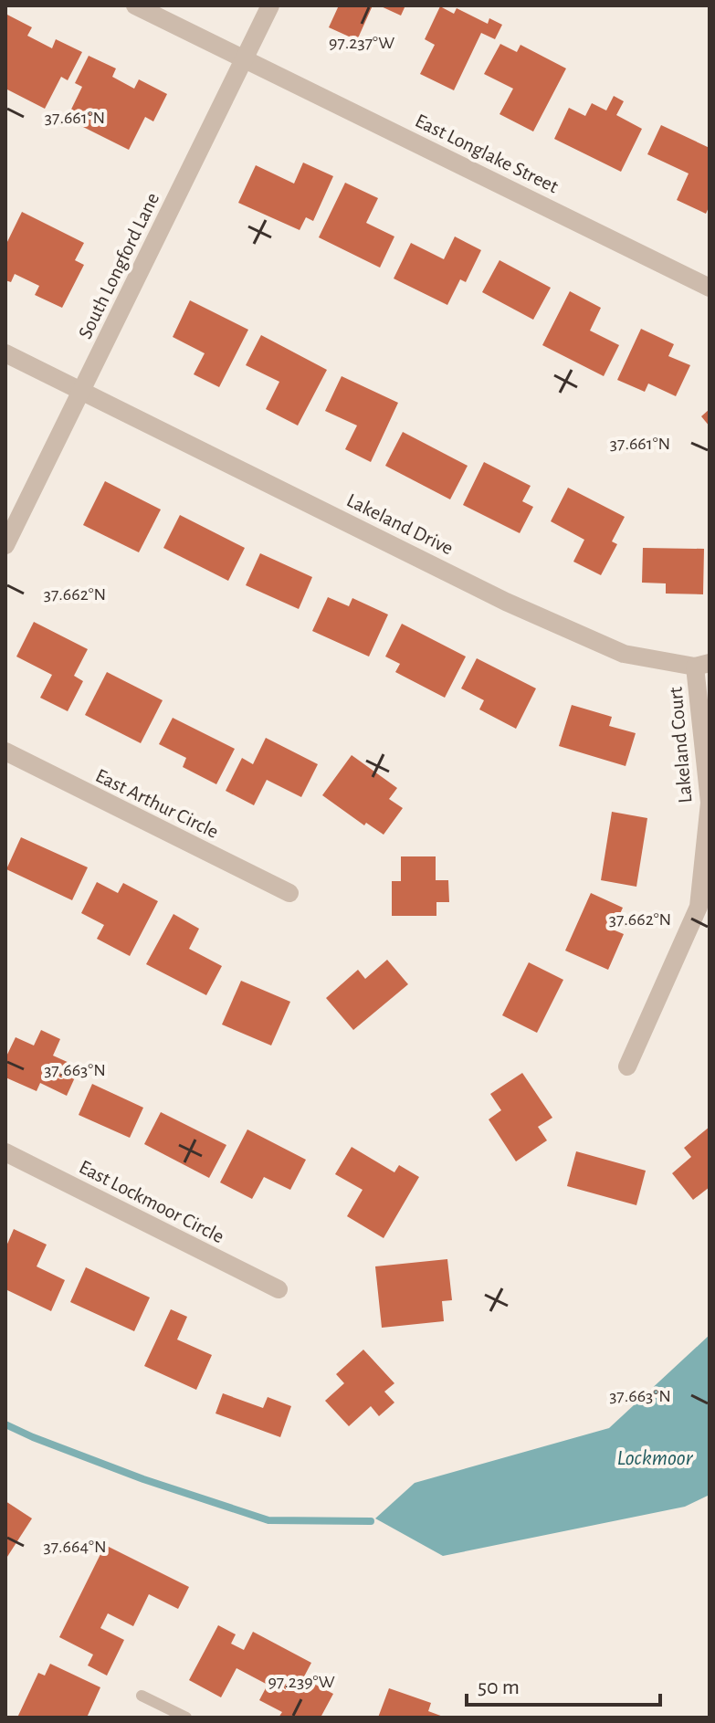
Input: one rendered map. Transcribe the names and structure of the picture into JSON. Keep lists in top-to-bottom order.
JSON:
{
  "streets": {
    "street": [
      "East Longlake Street",
      "South Longford Lane",
      "Lakeland Drive",
      "Lakeland Court",
      "East Arthur Circle",
      "East Lockmoor Circle"
    ]
  },
  "crossings": [
    ["East Longlake Street", "South Longford Lane"],
    ["South Longford Lane", "Lakeland Drive"],
    ["Lakeland Drive", "Lakeland Court"]
  ],
  "water": ["Lockmoor"],
  "scale_bar": "50 m",
  "coordinates": [
    "97.237°W",
    "37.661°N",
    "37.662°N",
    "37.663°N",
    "37.664°N",
    "97.239°W"
  ]
}
